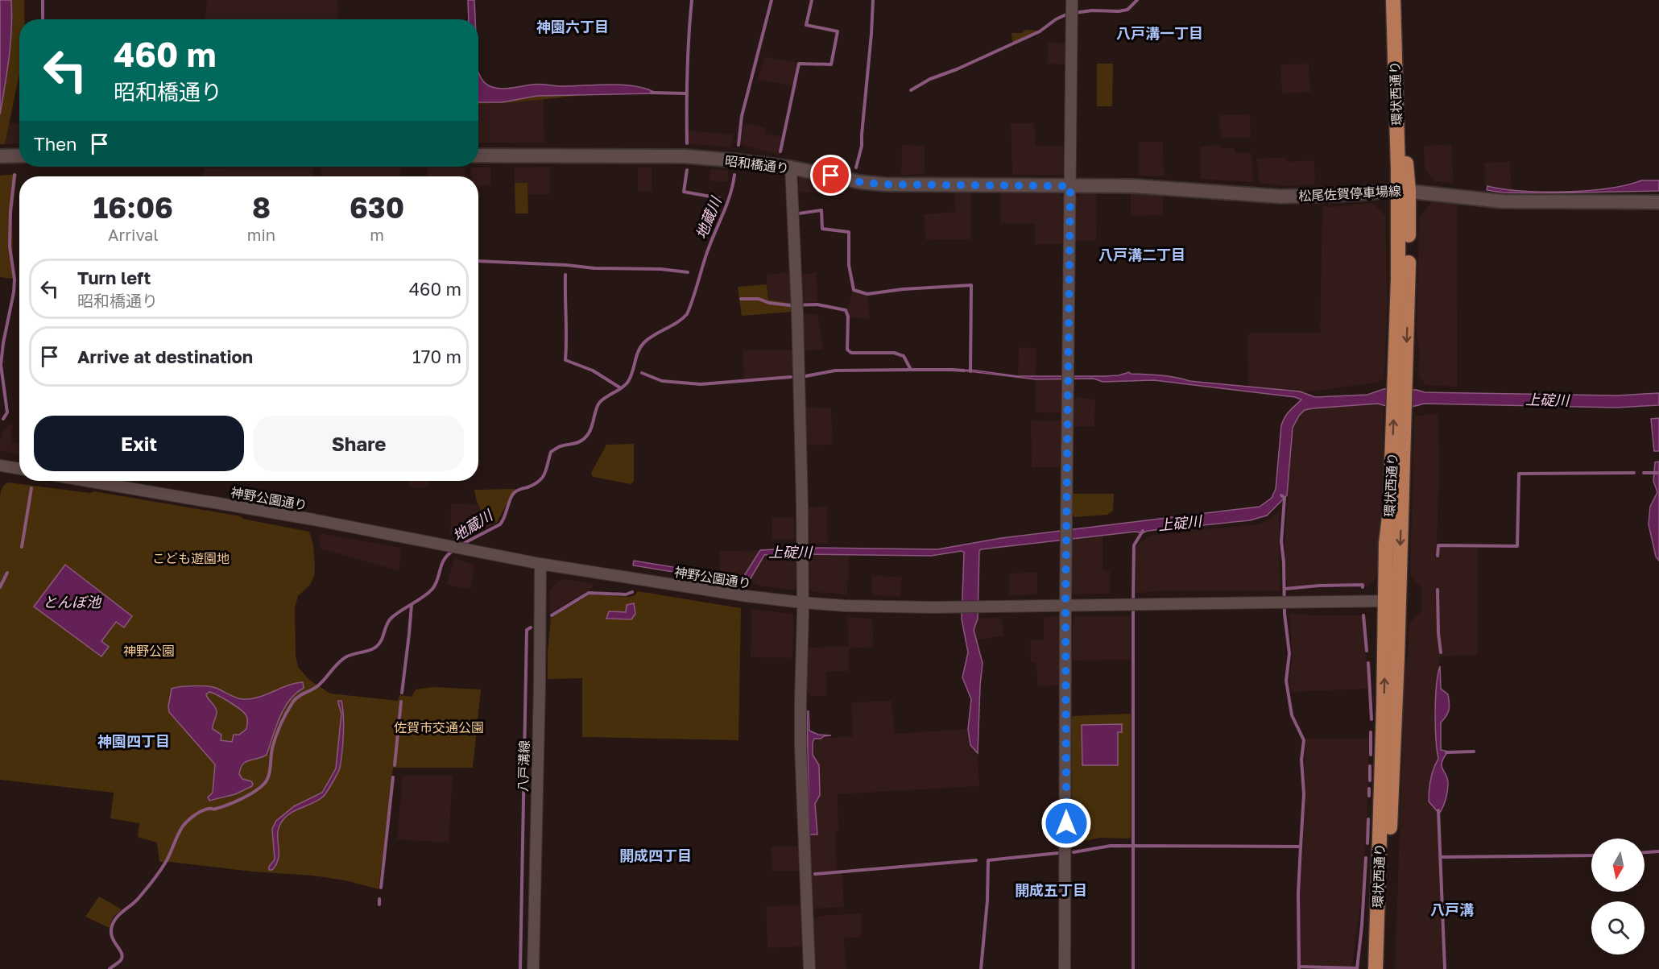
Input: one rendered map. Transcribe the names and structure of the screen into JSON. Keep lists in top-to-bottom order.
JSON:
{
  "streets": {
    "highway": ["環状西通り"],
    "main road": ["昭和橋通り", "松尾佐賀停車場線"],
    "street": ["神野公園通り", "八戸溝線"]
  },
  "crossings": [
    ["環状西通り", "松尾佐賀停車場線"],
    ["昭和橋通り", "松尾佐賀停車場線"],
    ["神野公園通り", "八戸溝線"]
  ],
  "districts": [
    "神園六丁目",
    "八戸溝一丁目",
    "八戸溝二丁目",
    "神園四丁目",
    "開成四丁目",
    "開成五丁目",
    "八戸溝"
  ],
  "water": ["地蔵川", "上碇川", "とんぼ池"],
  "parks": ["こども遊園地", "神野公園", "佐賀市交通公園"],
  "north": "bottom",
  "page": {
    "turn": ["460 m", "昭和橋通り"],
    "then": "Then",
    "eta": [
      "16:06",
      "Arrival",
      "8",
      "min",
      "630",
      "m"
    ],
    "list": [
      {
        "name": "Turn left",
        "note": "昭和橋通り",
        "value": "460 m"
      },
      {
        "name": "Arrive at destination",
        "value": "170 m"
      }
    ],
    "buttons": ["Exit", "Share"]
  }
}
